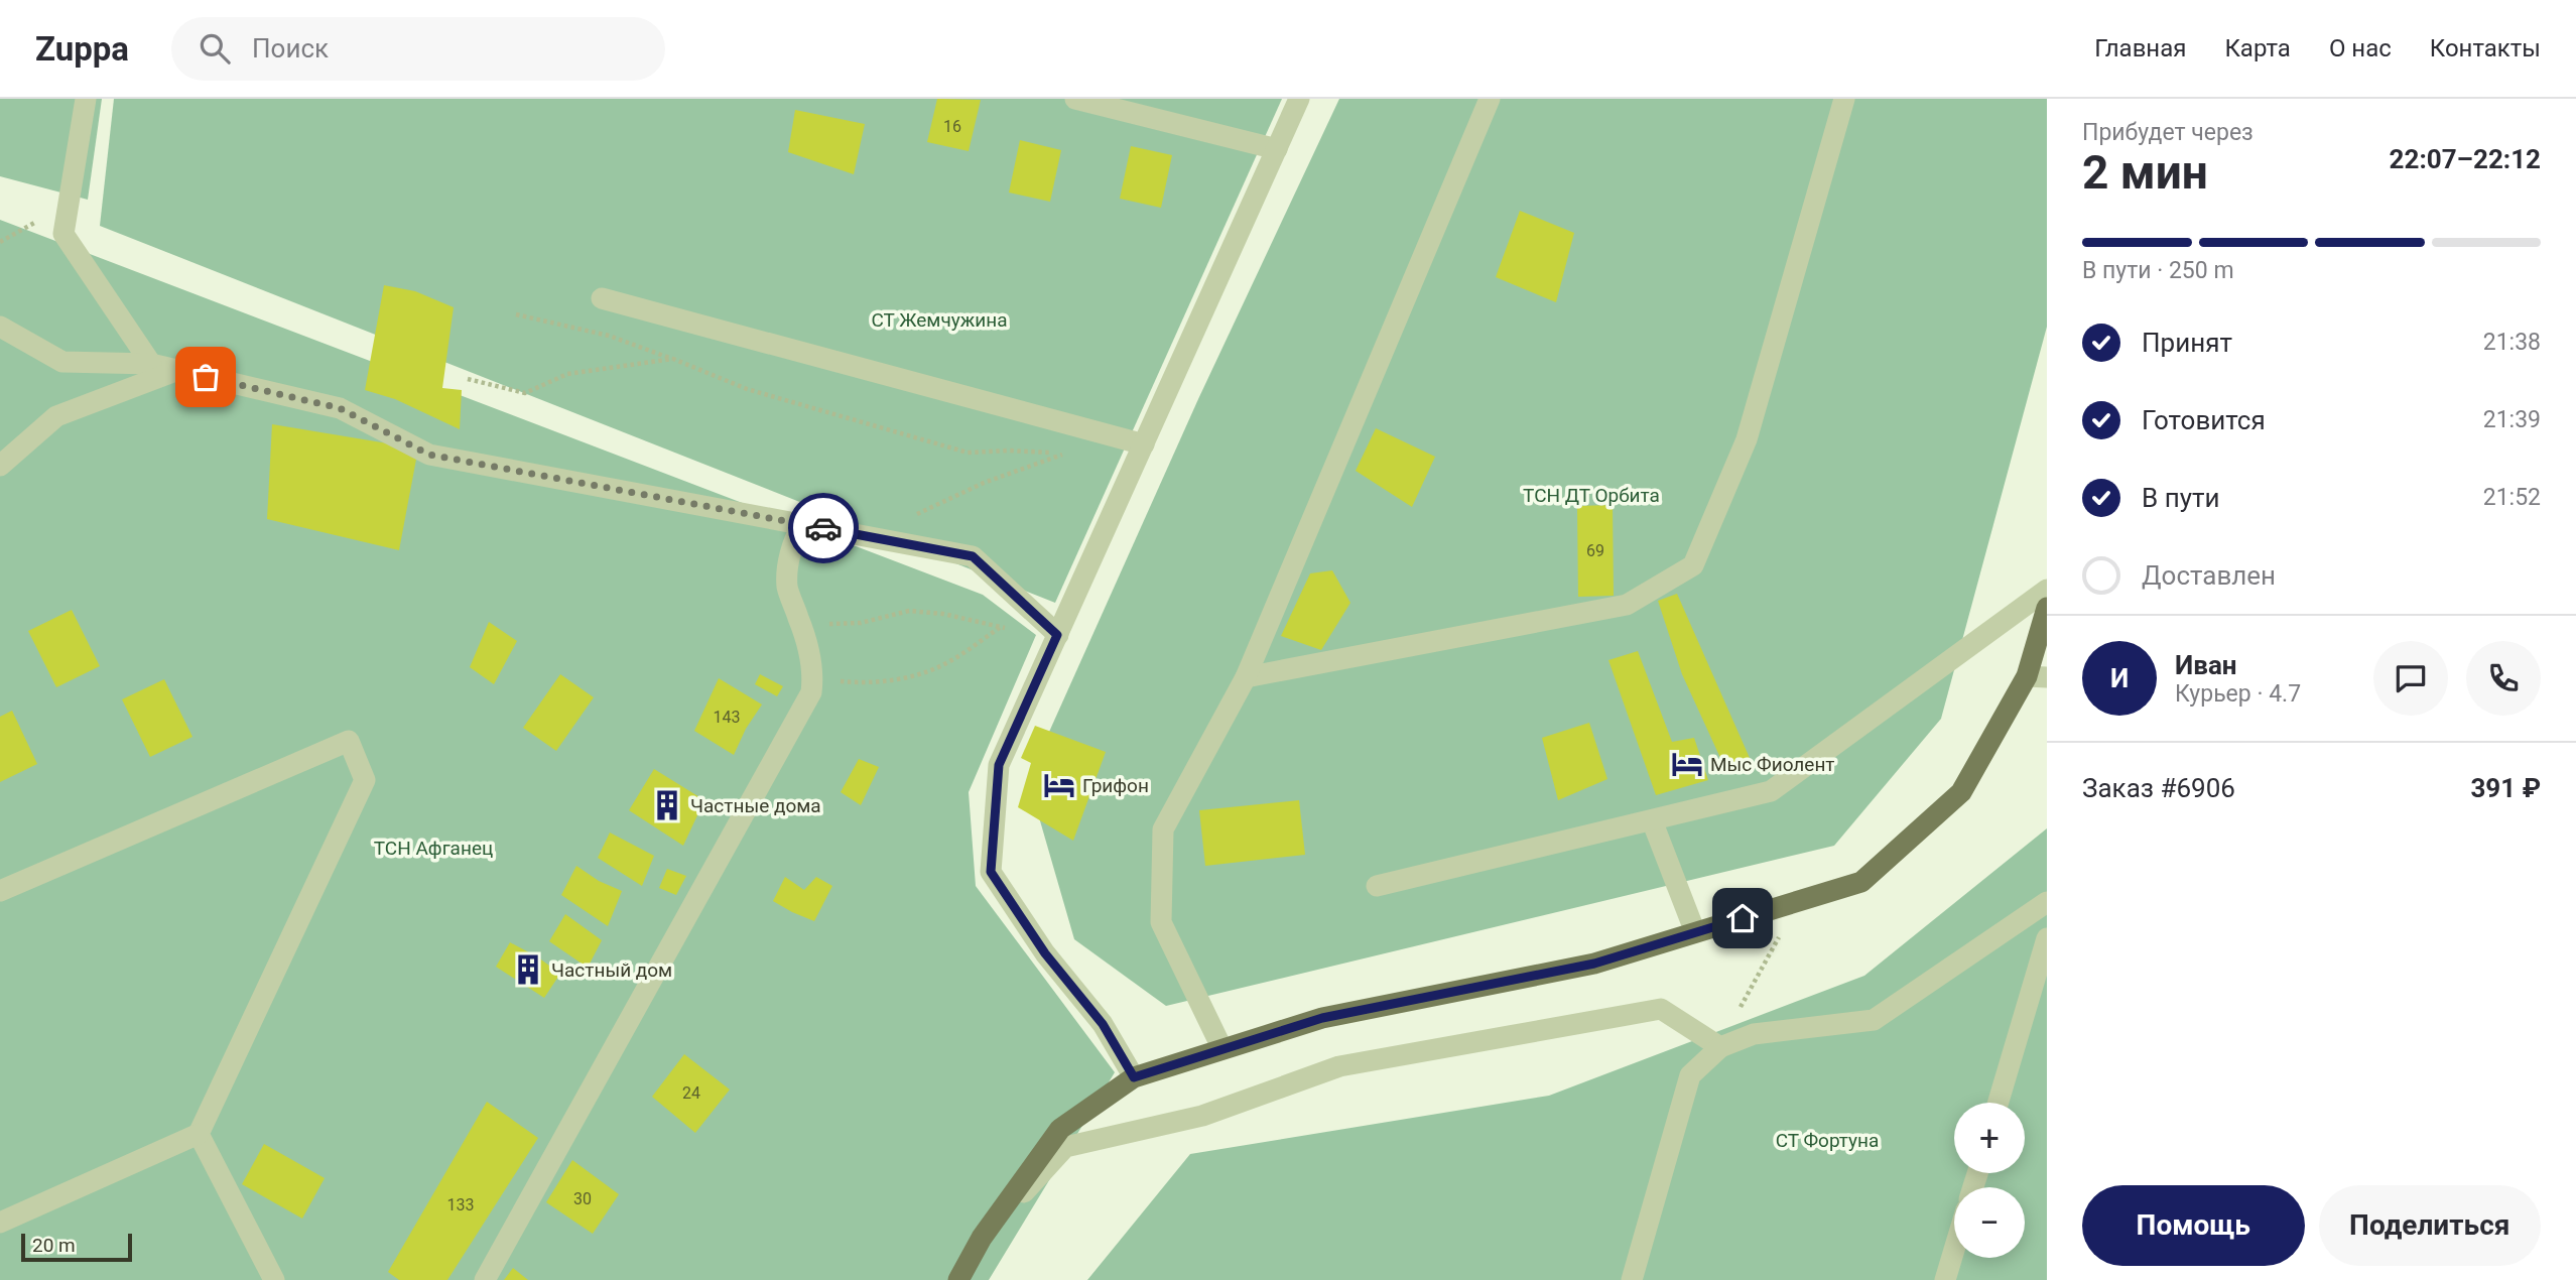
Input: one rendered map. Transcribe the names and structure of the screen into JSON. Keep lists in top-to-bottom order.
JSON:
{
  "parks": [
    "СТ Жемчужина",
    "ТСН ДТ Орбита",
    "ТСН Афганец",
    "СТ Фортуна"
  ],
  "places": {
    "hotel": ["Мыс Фиолент", "Грифон"],
    "building": ["Частные дома", "Частный дом"]
  },
  "house_numbers": [
    "16",
    "69",
    "143",
    "24",
    "30",
    "133"
  ],
  "scale_bar": "20 m",
  "page": {
    "header": "Zuppa",
    "search": "Поиск",
    "nav": [
      "Главная",
      "Карта",
      "О нас",
      "Контакты"
    ],
    "heading": ["2 мин", "Прибудет через", "22:07–22:12"],
    "panel": [
      "Иван",
      "Курьер · 4.7",
      "Заказ #6906",
      "391 ₽"
    ],
    "bar": "В пути · 250 m",
    "list": [
      ["Принят", "21:38"],
      ["Готовится", "21:39"],
      ["В пути", "21:52"],
      "Доставлен"
    ],
    "round": "И",
    "map_buttons": ["+", "−"],
    "buttons": ["Помощь", "Поделиться"],
    "scale": "20 m"
  }
}
